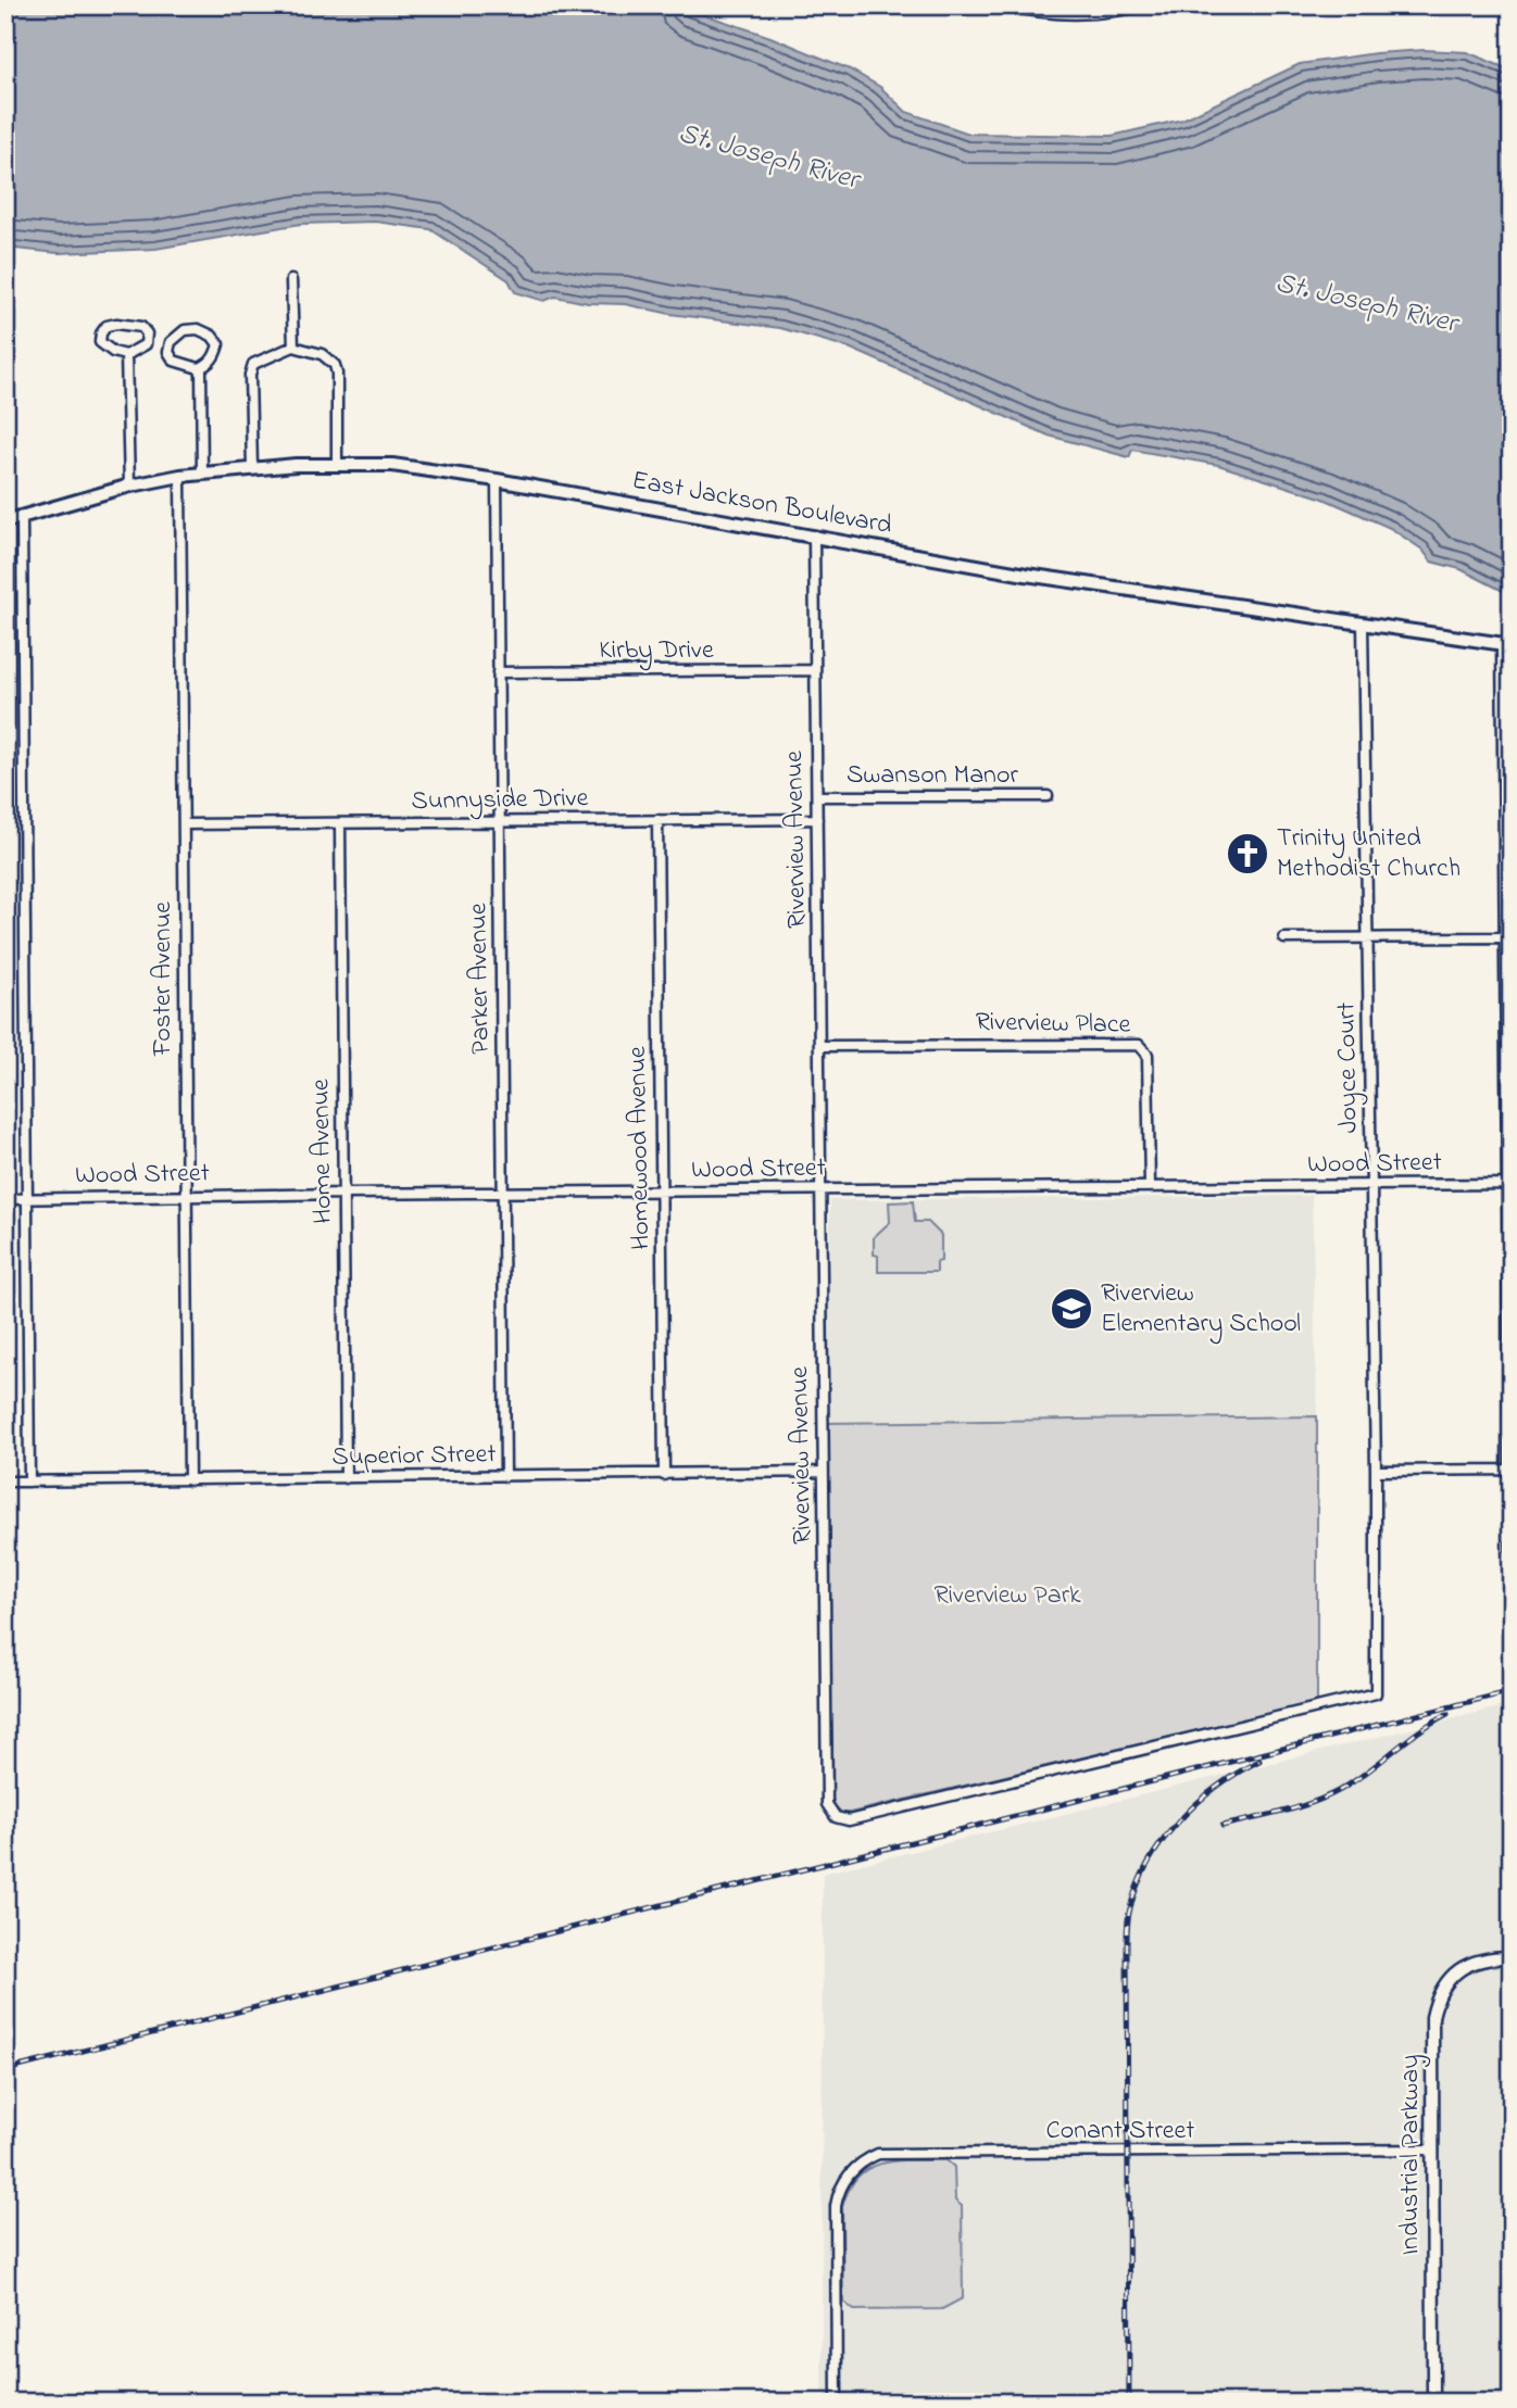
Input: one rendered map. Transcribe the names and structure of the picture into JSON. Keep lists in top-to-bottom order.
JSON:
{
  "streets": {
    "main road": ["East Jackson Boulevard"],
    "street": [
      "Kirby Drive",
      "Swanson Manor",
      "Sunnyside Drive",
      "Riverview Avenue",
      "Foster Avenue",
      "Parker Avenue",
      "Riverview Place",
      "Joyce Court",
      "Homewood Avenue",
      "Home Avenue",
      "Wood Street",
      "Superior Street",
      "Conant Street",
      "Industrial Parkway"
    ]
  },
  "crossings": [
    ["East Jackson Boulevard", "Riverview Avenue"],
    ["East Jackson Boulevard", "Foster Avenue"],
    ["East Jackson Boulevard", "Parker Avenue"],
    ["East Jackson Boulevard", "Joyce Court"],
    ["Kirby Drive", "Riverview Avenue"],
    ["Kirby Drive", "Parker Avenue"],
    ["Swanson Manor", "Riverview Avenue"],
    ["Sunnyside Drive", "Riverview Avenue"],
    ["Sunnyside Drive", "Foster Avenue"],
    ["Sunnyside Drive", "Parker Avenue"],
    ["Sunnyside Drive", "Homewood Avenue"],
    ["Sunnyside Drive", "Home Avenue"],
    ["Riverview Avenue", "Riverview Place"],
    ["Riverview Avenue", "Joyce Court"],
    ["Riverview Avenue", "Wood Street"],
    ["Riverview Avenue", "Superior Street"],
    ["Foster Avenue", "Wood Street"],
    ["Foster Avenue", "Superior Street"],
    ["Parker Avenue", "Wood Street"],
    ["Parker Avenue", "Superior Street"],
    ["Riverview Place", "Wood Street"],
    ["Joyce Court", "Wood Street"],
    ["Homewood Avenue", "Wood Street"],
    ["Homewood Avenue", "Superior Street"],
    ["Home Avenue", "Wood Street"],
    ["Home Avenue", "Superior Street"],
    ["Conant Street", "Industrial Parkway"]
  ],
  "water": ["St. Joseph River"],
  "parks": ["Riverview Park"],
  "places": {
    "church": ["Trinity United Methodist Church"],
    "school or university": ["Riverview Elementary School"]
  }
}
